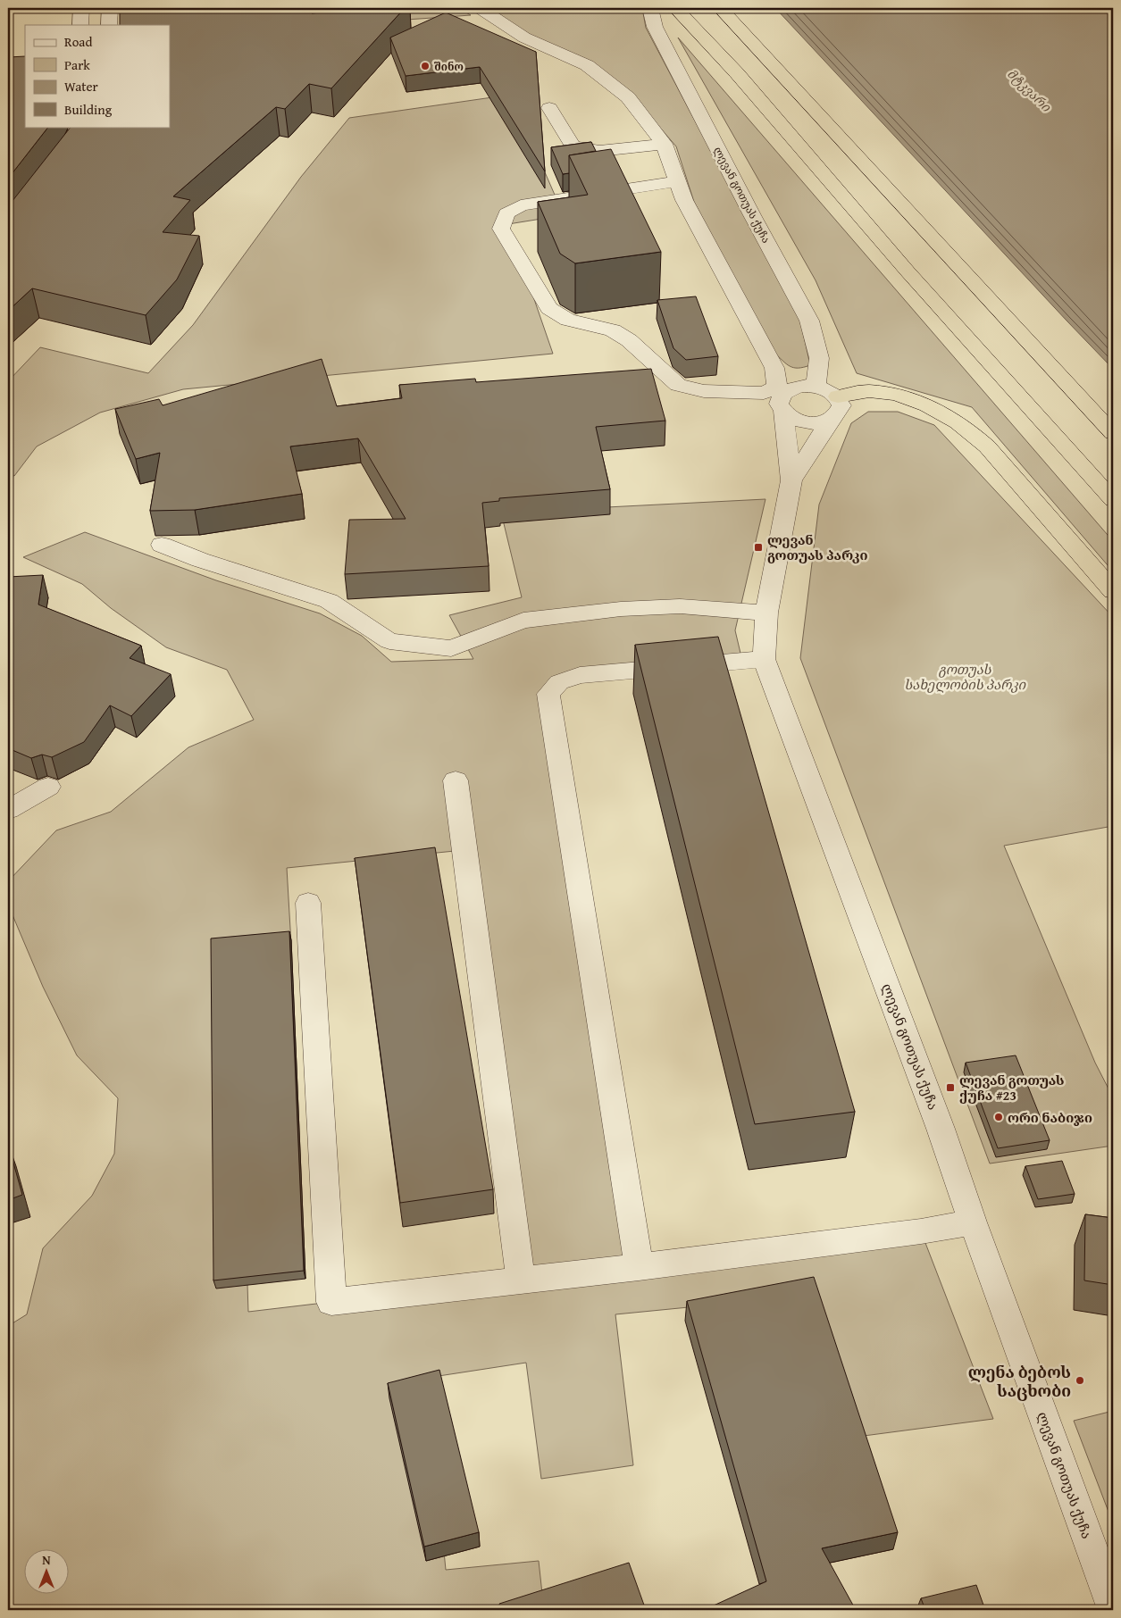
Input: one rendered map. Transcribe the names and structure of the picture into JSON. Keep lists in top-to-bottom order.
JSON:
{
  "streets": {
    "street": ["ლევან გოთუას ქუჩა"]
  },
  "water": ["მტკვარი"],
  "parks": ["გოთუას სახელობის პარკი"],
  "places": {
    "other": ["შინო", "ორი ნაბიჯი", "ლენა ბებოს საცხობი"],
    "transit": ["ლევან გოთუას პარკი", "ლევან გოთუას ქუჩა #23"]
  },
  "legend": [
    "Road",
    "Park",
    "Water",
    "Building"
  ],
  "north": "top"
}
